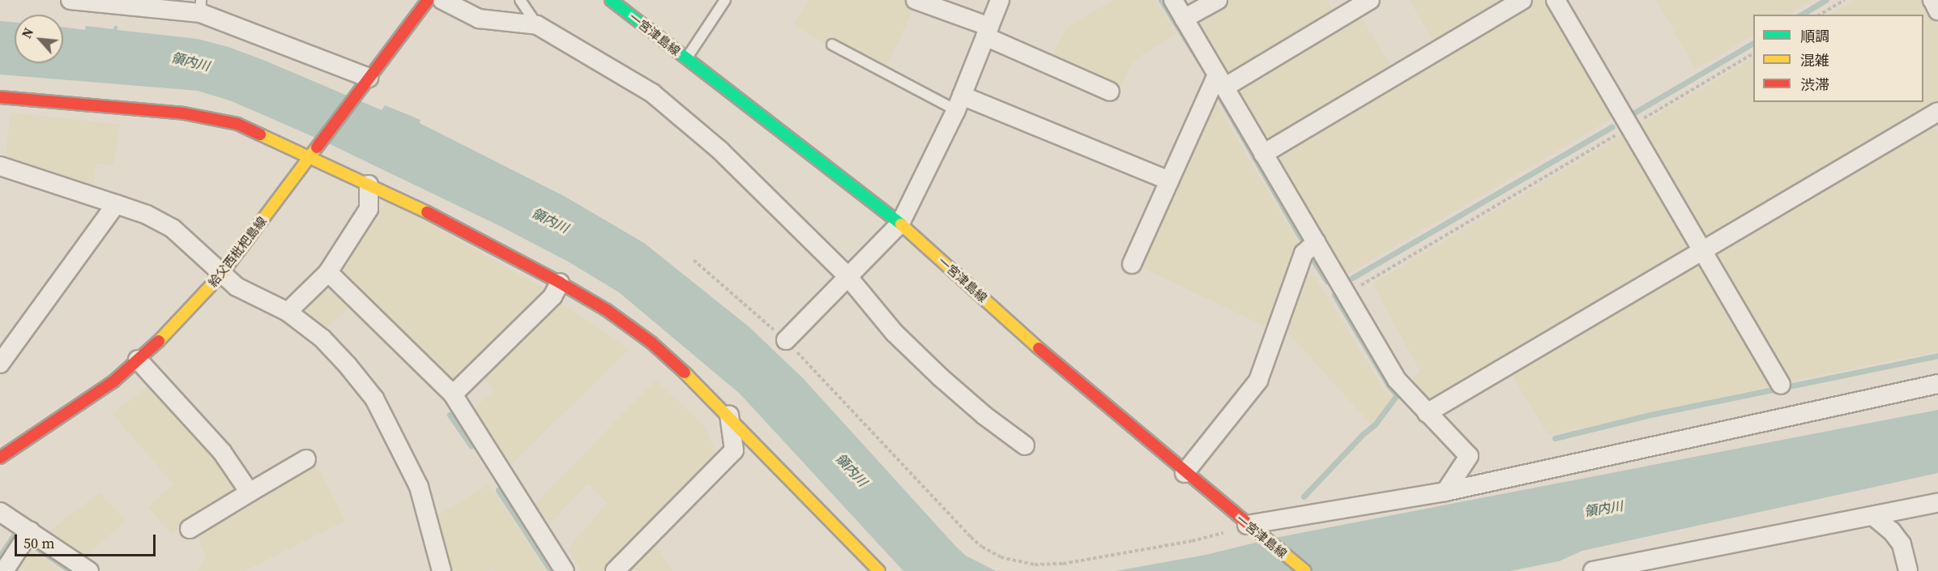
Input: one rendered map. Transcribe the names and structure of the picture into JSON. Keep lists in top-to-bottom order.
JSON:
{
  "streets": {
    "main road": ["一宮津島線", "給父西枇杷島線"]
  },
  "water": ["領内川"],
  "legend": ["順調", "混雑", "渋滞"],
  "scale_bar": "50 m",
  "north": "top left"
}
